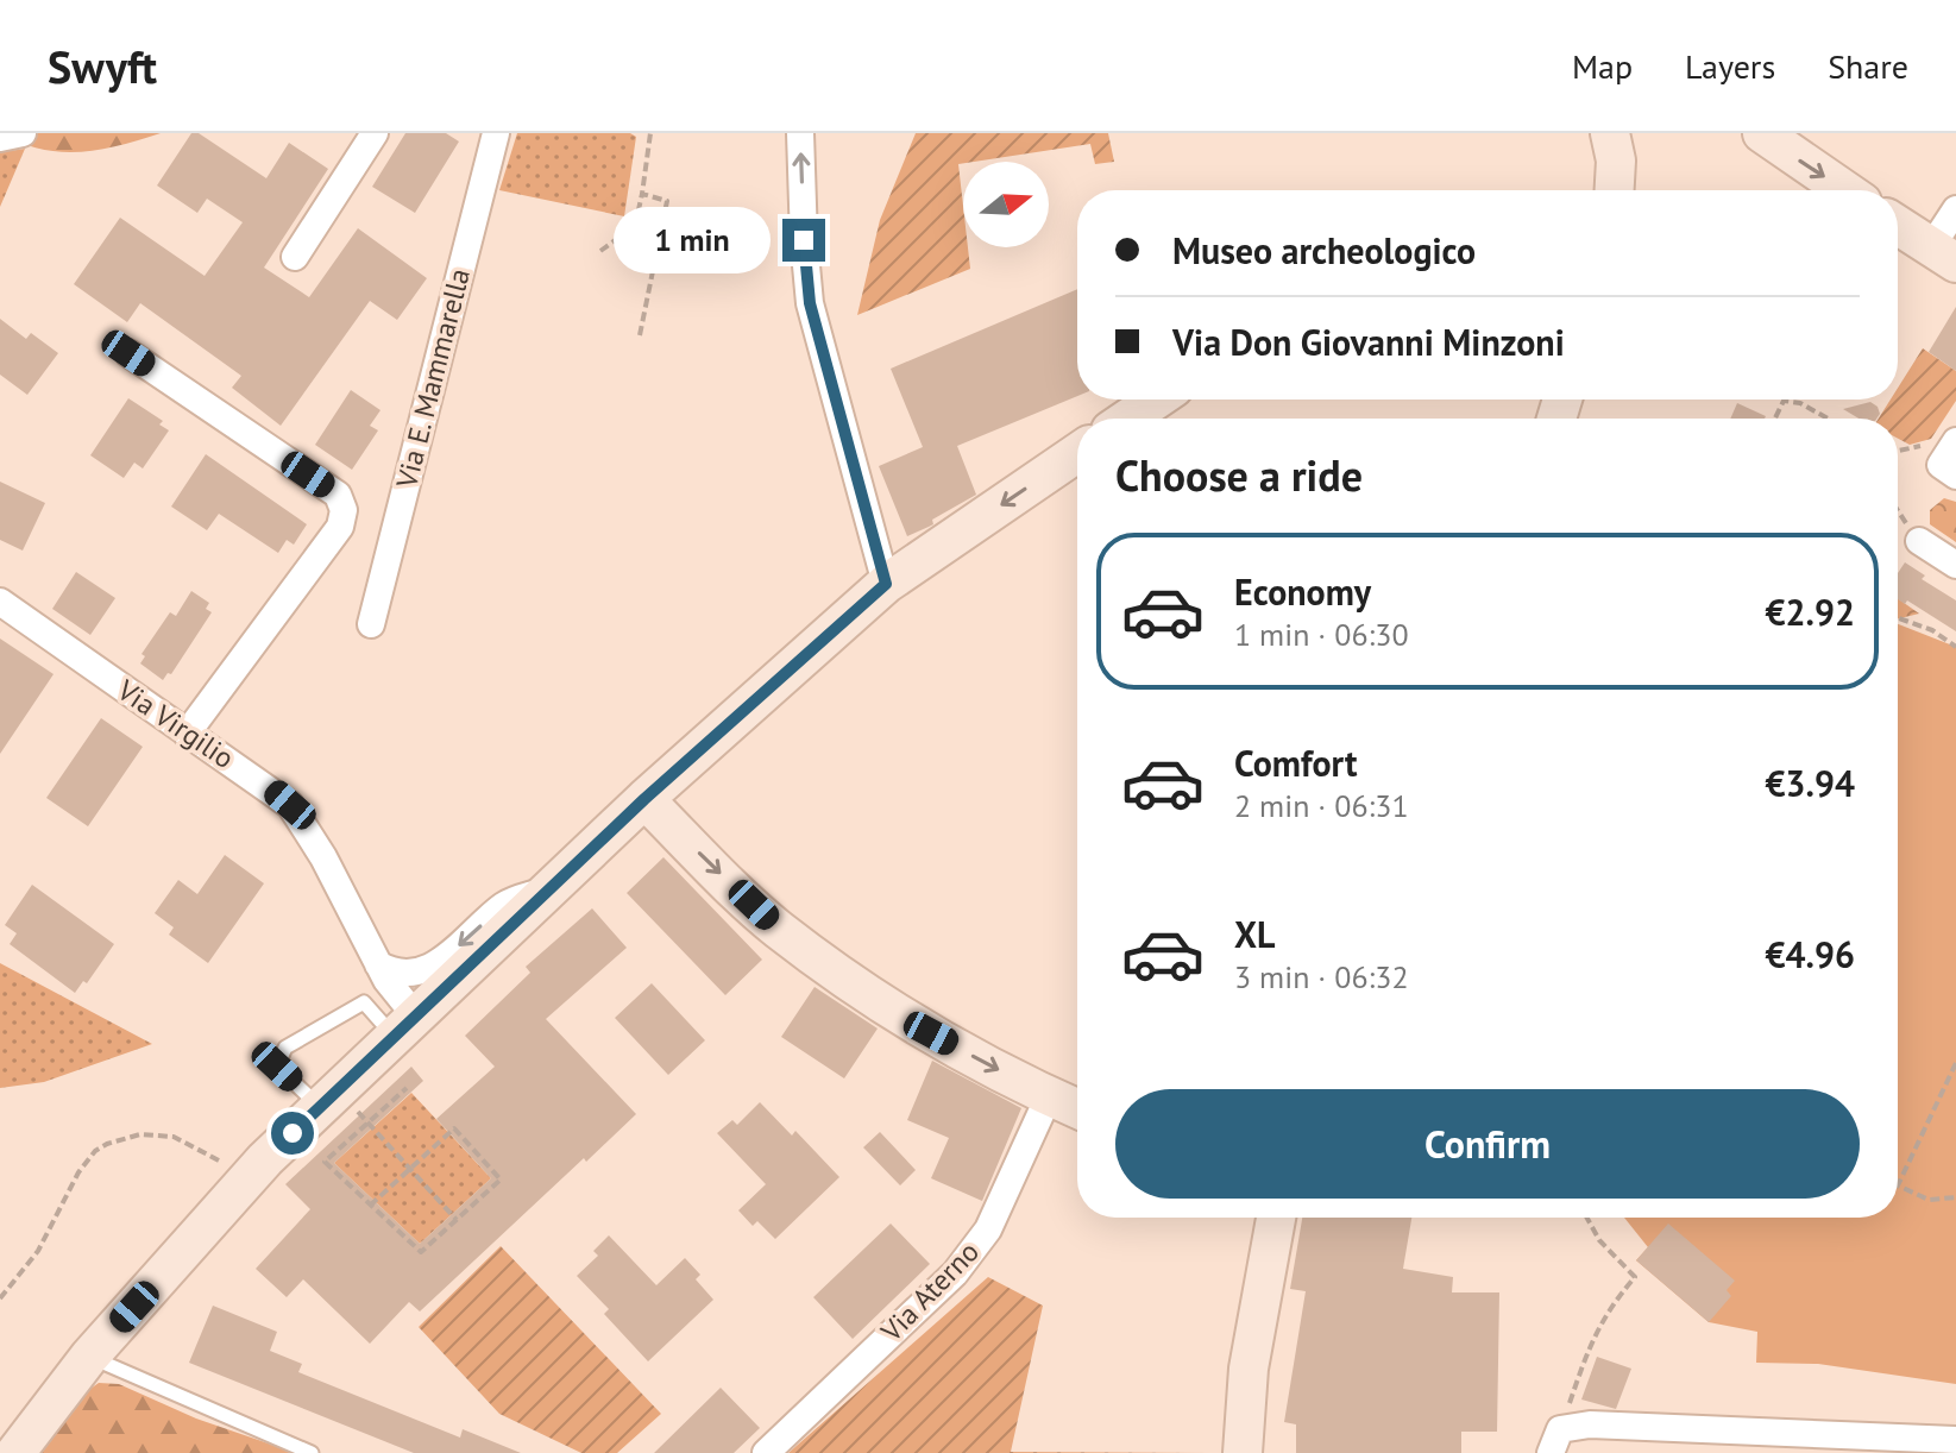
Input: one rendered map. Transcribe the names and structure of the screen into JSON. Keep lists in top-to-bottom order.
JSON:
{
  "streets": {
    "street": ["Via E. Mammarella", "Via Virgilio", "Via Aterno"]
  },
  "north": "right",
  "page": {
    "header": "Swyft",
    "nav": ["Map", "Layers", "Share"],
    "banner": ["Museo archeologico", "Via Don Giovanni Minzoni"],
    "bubble": "1 min",
    "heading": "Choose a ride",
    "list": [
      {
        "name": "Economy",
        "note": "1 min · 06:30",
        "value": "€2.92"
      },
      {
        "name": "Comfort",
        "note": "2 min · 06:31",
        "value": "€3.94"
      },
      {
        "name": "XL",
        "note": "3 min · 06:32",
        "value": "€4.96"
      }
    ],
    "buttons": "Confirm"
  }
}
